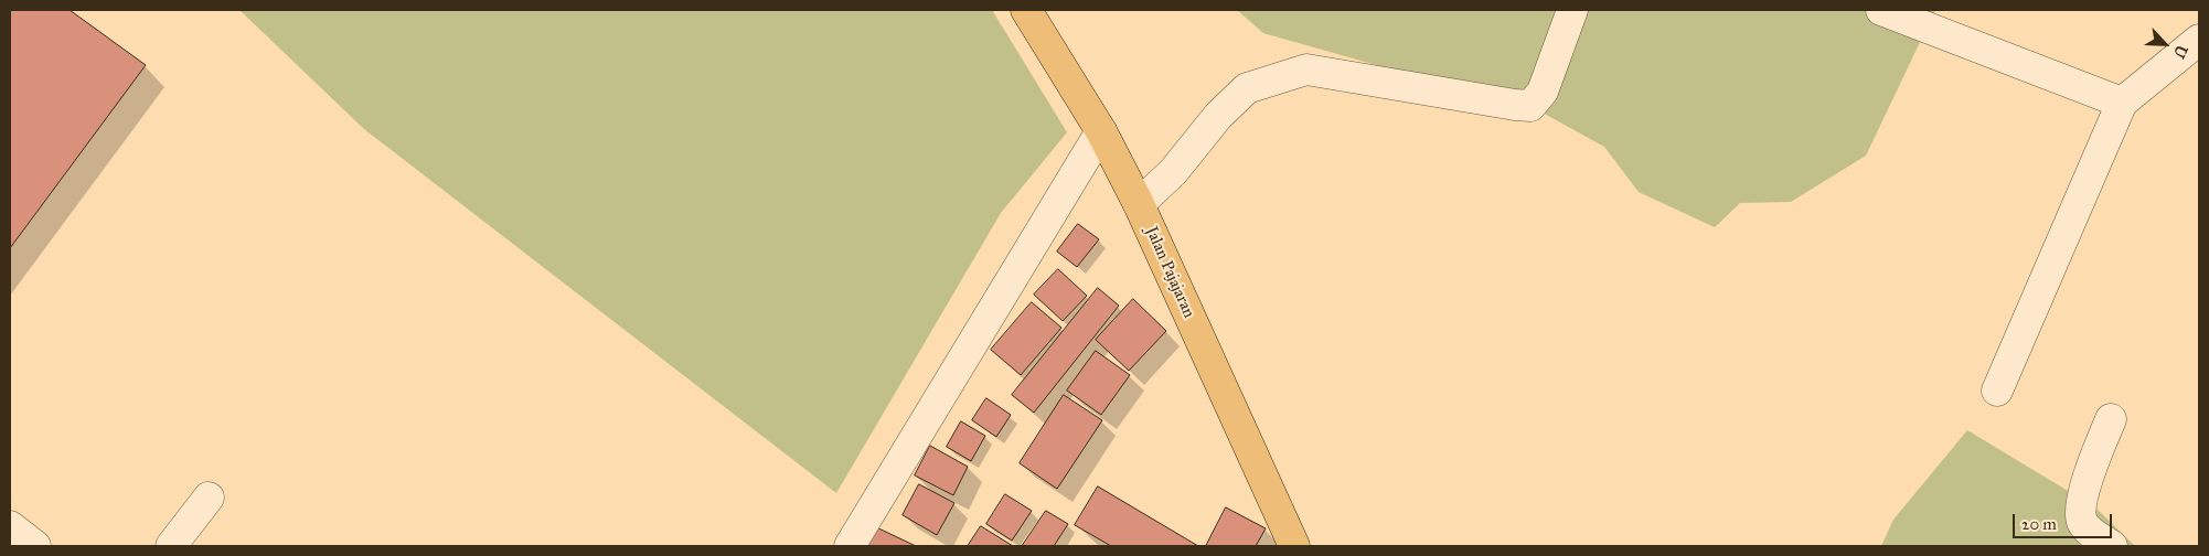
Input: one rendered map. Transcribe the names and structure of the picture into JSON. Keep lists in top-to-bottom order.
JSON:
{
  "streets": {
    "main road": ["Jalan Pajajaran"]
  },
  "scale_bar": "20 m",
  "north": "bottom right"
}
